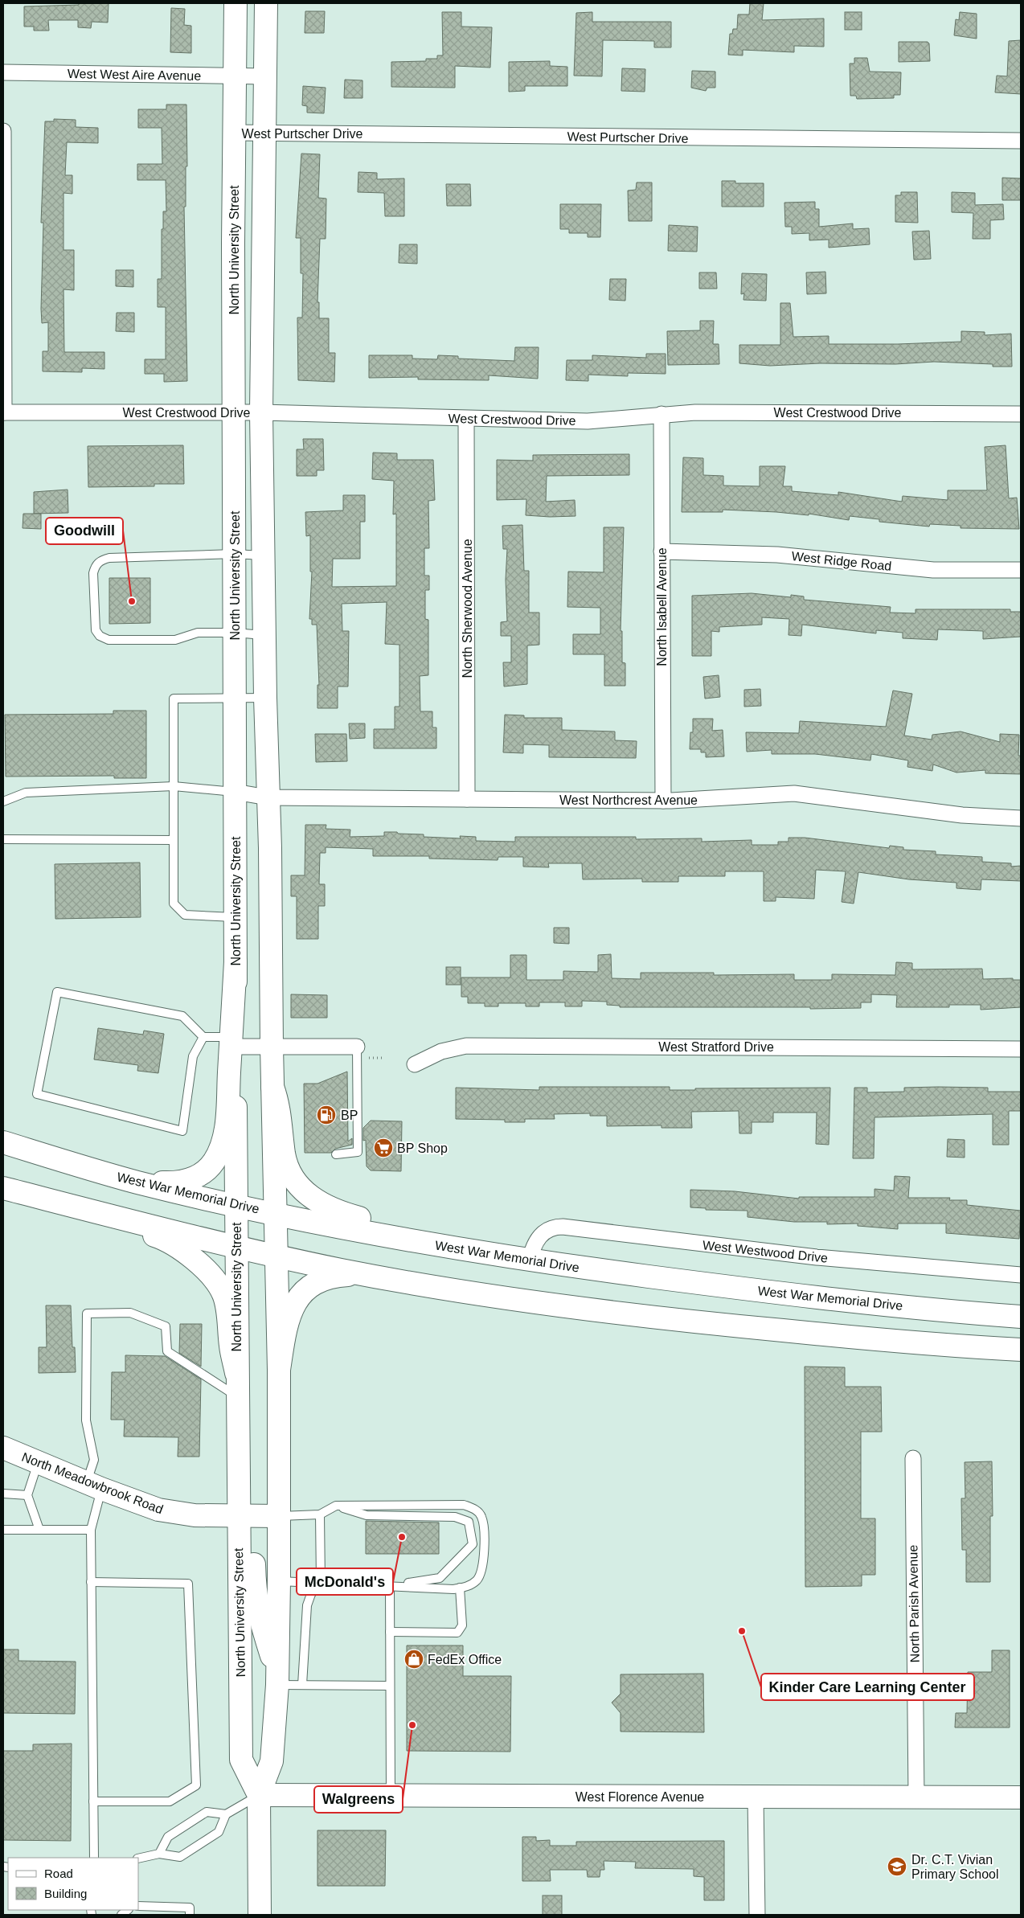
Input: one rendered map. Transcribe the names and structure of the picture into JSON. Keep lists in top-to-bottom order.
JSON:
{
  "streets": {
    "main road": [
      "North University Street",
      "West War Memorial Drive",
      "North Meadowbrook Road",
      "West Florence Avenue"
    ],
    "street": [
      "West West Aire Avenue",
      "West Purtscher Drive",
      "West Crestwood Drive",
      "West Ridge Road",
      "North Isabell Avenue",
      "North Sherwood Avenue",
      "West Northcrest Avenue",
      "West Stratford Drive",
      "West Westwood Drive",
      "North Parish Avenue"
    ]
  },
  "crossings": [
    ["West West Aire Avenue", "North University Street"],
    ["West Purtscher Drive", "North University Street"],
    ["North University Street", "West Crestwood Drive"],
    ["North University Street", "West Northcrest Avenue"],
    ["North University Street", "West War Memorial Drive"],
    ["North University Street", "North Meadowbrook Road"],
    ["North University Street", "West Florence Avenue"],
    ["West Crestwood Drive", "North Isabell Avenue"],
    ["West Crestwood Drive", "North Sherwood Avenue"],
    ["West Ridge Road", "North Isabell Avenue"],
    ["North Isabell Avenue", "West Northcrest Avenue"],
    ["North Sherwood Avenue", "West Northcrest Avenue"],
    ["West War Memorial Drive", "West Westwood Drive"],
    ["North Parish Avenue", "West Florence Avenue"]
  ],
  "places": {
    "other": [
      "Goodwill",
      "McDonald's",
      "Kinder Care Learning Center",
      "Walgreens"
    ],
    "fuel station": ["BP"],
    "supermarket": ["BP Shop"],
    "shop": ["FedEx Office"],
    "school or university": ["Dr. C.T. Vivian Primary School"]
  },
  "legend": ["Road", "Building"]
}
